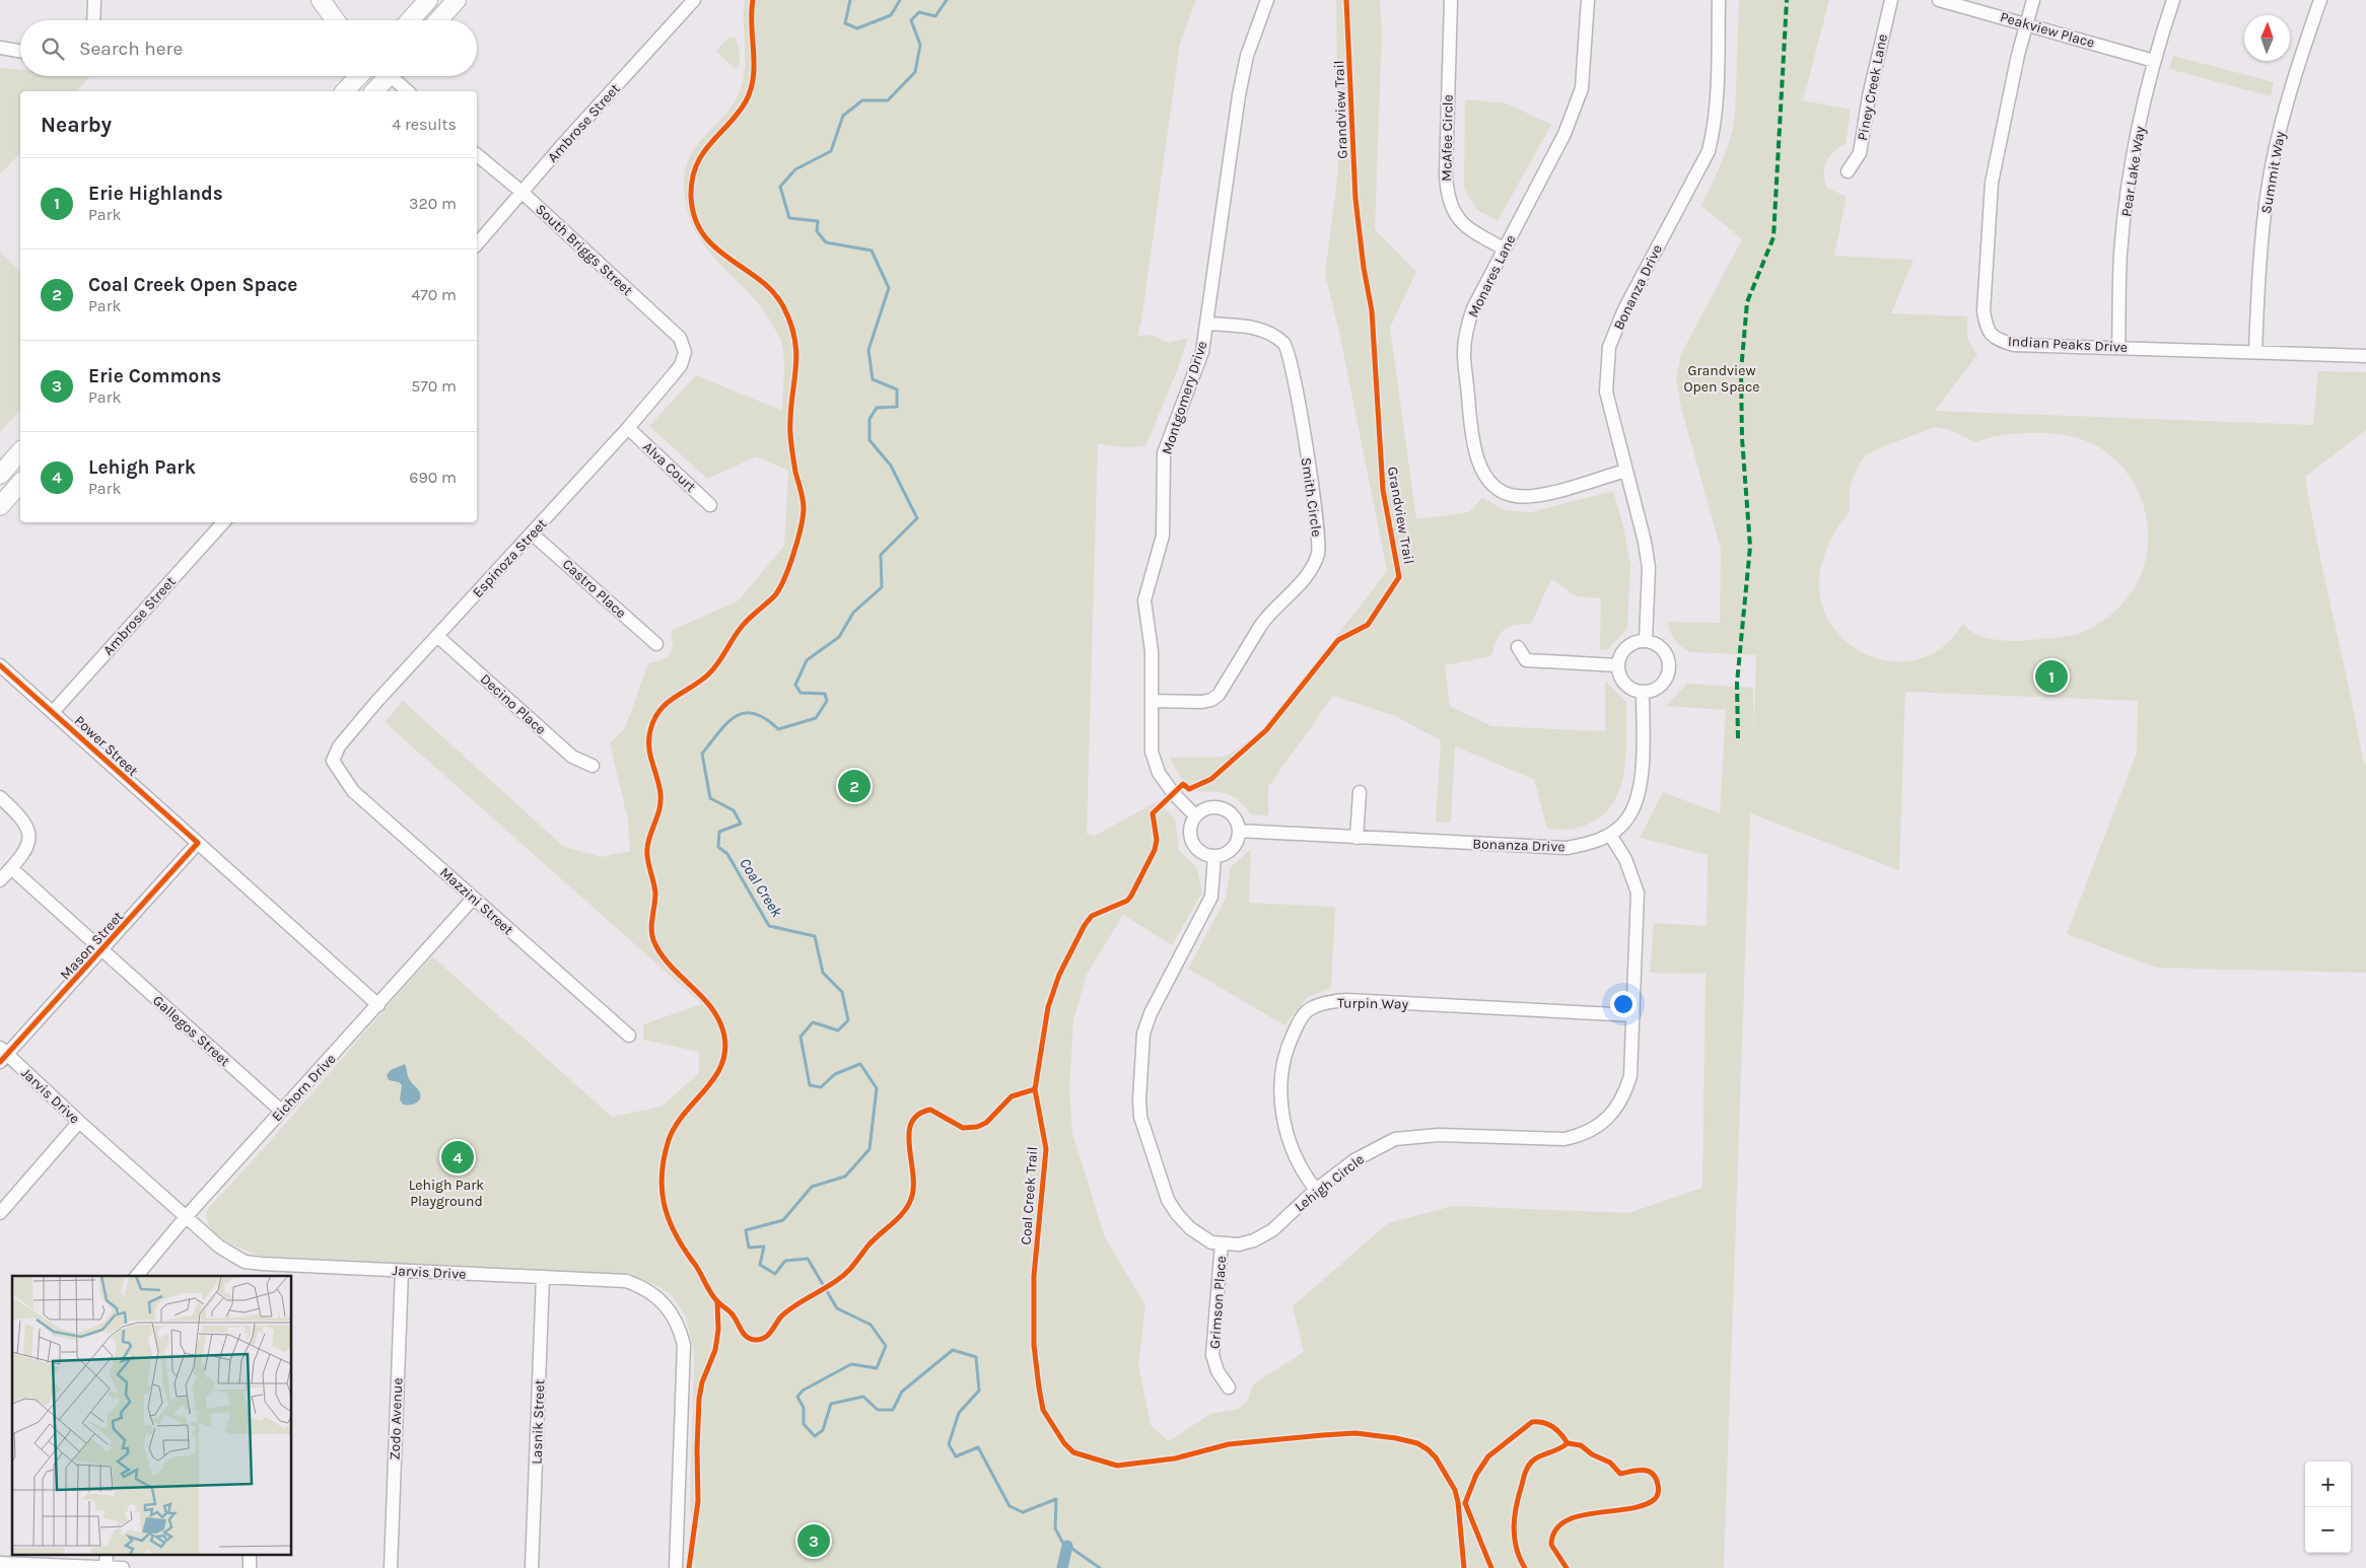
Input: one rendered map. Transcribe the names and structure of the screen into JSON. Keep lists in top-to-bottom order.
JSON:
{
  "streets": {
    "street": [
      "Peakview Place",
      "Piney Creek Lane",
      "Ambrose Street",
      "McAfee Circle",
      "Pear Lake Way",
      "Summit Way",
      "South Briggs Street",
      "Monares Lane",
      "Bonanza Drive",
      "Indian Peaks Drive",
      "Montgomery Drive",
      "Alva Court",
      "Smith Circle",
      "Espinoza Street",
      "Castro Place",
      "Decino Place",
      "Power Street",
      "Mazzini Street",
      "Mason Street",
      "Turpin Way",
      "Gallegos Street",
      "Eichorn Drive",
      "Jarvis Drive",
      "Lehigh Circle",
      "Grimson Place",
      "Zodo Avenue",
      "Lasnik Street"
    ],
    "cycle path": ["Grandview Trail", "Coal Creek Trail"]
  },
  "crossings": [
    ["Peakview Place", "Pear Lake Way"],
    ["Peakview Place", "Indian Peaks Drive"],
    ["Ambrose Street", "South Briggs Street"],
    ["Ambrose Street", "Power Street"],
    ["McAfee Circle", "Monares Lane"],
    ["Pear Lake Way", "Indian Peaks Drive"],
    ["Summit Way", "Indian Peaks Drive"],
    ["South Briggs Street", "Espinoza Street"],
    ["Monares Lane", "Bonanza Drive"],
    ["Bonanza Drive", "Lehigh Circle"],
    ["Montgomery Drive", "Smith Circle"],
    ["Montgomery Drive", "Lehigh Circle"],
    ["Alva Court", "Espinoza Street"],
    ["Espinoza Street", "Castro Place"],
    ["Espinoza Street", "Decino Place"],
    ["Espinoza Street", "Mazzini Street"],
    ["Power Street", "Mason Street"],
    ["Power Street", "Eichorn Drive"],
    ["Mazzini Street", "Eichorn Drive"],
    ["Mason Street", "Gallegos Street"],
    ["Mason Street", "Jarvis Drive"],
    ["Turpin Way", "Lehigh Circle"],
    ["Gallegos Street", "Eichorn Drive"],
    ["Eichorn Drive", "Jarvis Drive"],
    ["Jarvis Drive", "Zodo Avenue"],
    ["Jarvis Drive", "Lasnik Street"],
    ["Lehigh Circle", "Grimson Place"]
  ],
  "water": ["Coal Creek"],
  "parks": ["Grandview Open Space", "Lehigh Park Playground"],
  "north": "top",
  "page": {
    "search": "Search here",
    "heading": ["Nearby", "4 results"],
    "list": [
      {
        "mark": "1",
        "name": "Erie Highlands",
        "note": "Park",
        "value": "320 m"
      },
      {
        "mark": "2",
        "name": "Coal Creek Open Space",
        "note": "Park",
        "value": "470 m"
      },
      {
        "mark": "3",
        "name": "Erie Commons",
        "note": "Park",
        "value": "570 m"
      },
      {
        "mark": "4",
        "name": "Lehigh Park",
        "note": "Park",
        "value": "690 m"
      }
    ],
    "pins": [
      "1",
      "2",
      "4",
      "3"
    ],
    "map_buttons": ["+", "−"]
  }
}
